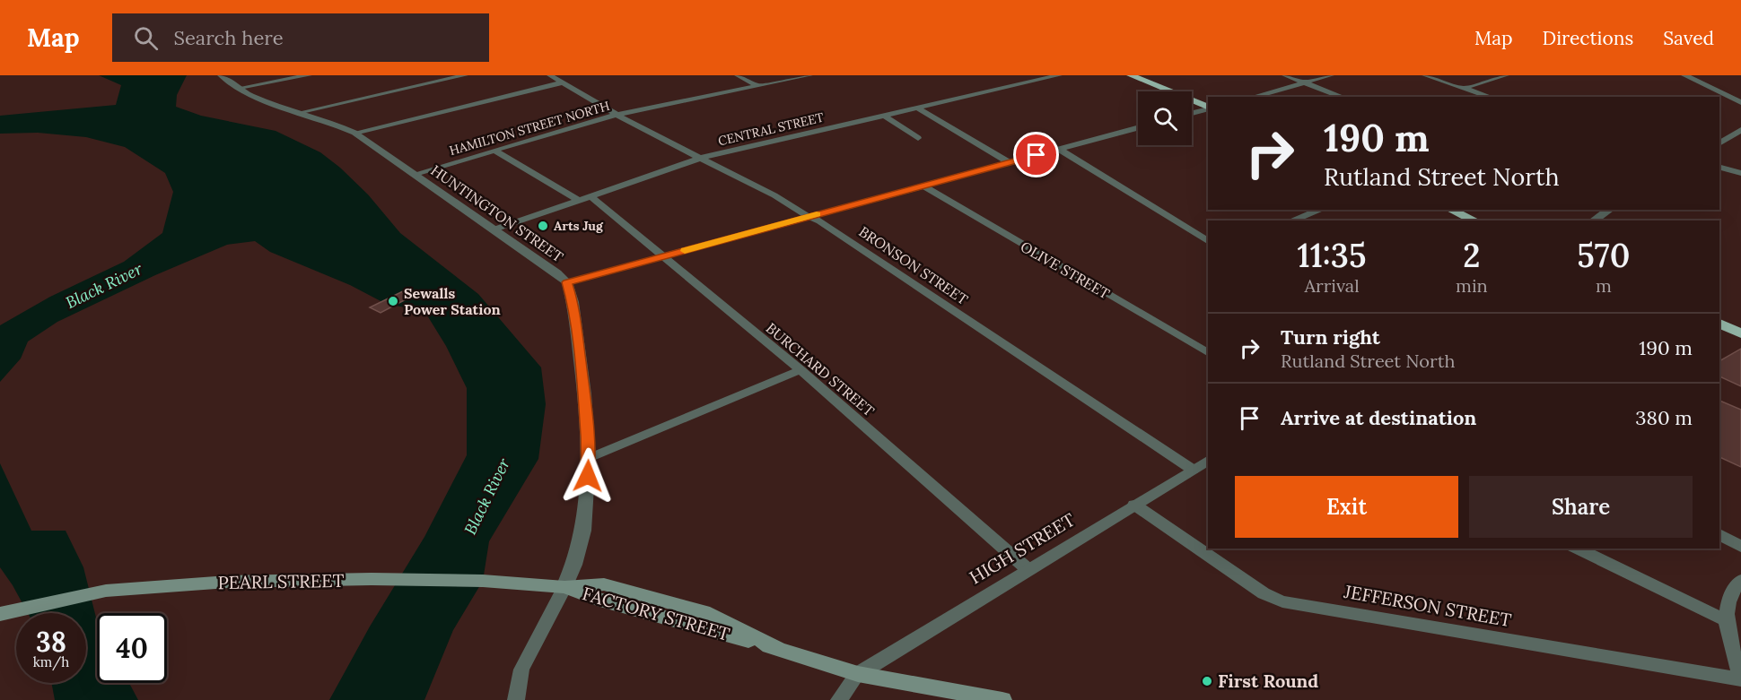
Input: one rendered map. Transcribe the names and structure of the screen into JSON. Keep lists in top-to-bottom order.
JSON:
{
  "streets": {
    "main road": ["PEARL STREET", "FACTORY STREET"],
    "street": [
      "HAMILTON STREET NORTH",
      "CENTRAL STREET",
      "HUNTINGTON STREET",
      "BRONSON STREET",
      "OLIVE STREET",
      "BURCHARD STREET",
      "HIGH STREET",
      "JEFFERSON STREET"
    ]
  },
  "crossings": [
    ["HAMILTON STREET NORTH", "HUNTINGTON STREET"],
    ["HAMILTON STREET NORTH", "BRONSON STREET"],
    ["CENTRAL STREET", "HUNTINGTON STREET"],
    ["CENTRAL STREET", "BRONSON STREET"],
    ["CENTRAL STREET", "BURCHARD STREET"],
    ["HUNTINGTON STREET", "PEARL STREET"],
    ["HUNTINGTON STREET", "FACTORY STREET"],
    ["BRONSON STREET", "HIGH STREET"],
    ["BURCHARD STREET", "HIGH STREET"],
    ["HIGH STREET", "JEFFERSON STREET"],
    ["HIGH STREET", "FACTORY STREET"],
    ["PEARL STREET", "FACTORY STREET"]
  ],
  "water": ["Black River"],
  "places": ["Arts Jug", "Sewalls Power Station", "First Round"],
  "page": {
    "header": "Map",
    "search": "Search here",
    "nav": ["Map", "Directions", "Saved"],
    "turn": ["190 m", "Rutland Street North"],
    "eta": [
      "11:35",
      "Arrival",
      "2",
      "min",
      "570",
      "m"
    ],
    "list": [
      {
        "name": "Turn right",
        "note": "Rutland Street North",
        "value": "190 m"
      },
      {
        "name": "Arrive at destination",
        "value": "380 m"
      }
    ],
    "buttons": ["Exit", "Share"],
    "speed": "38 km/h",
    "limit": "40"
  }
}
